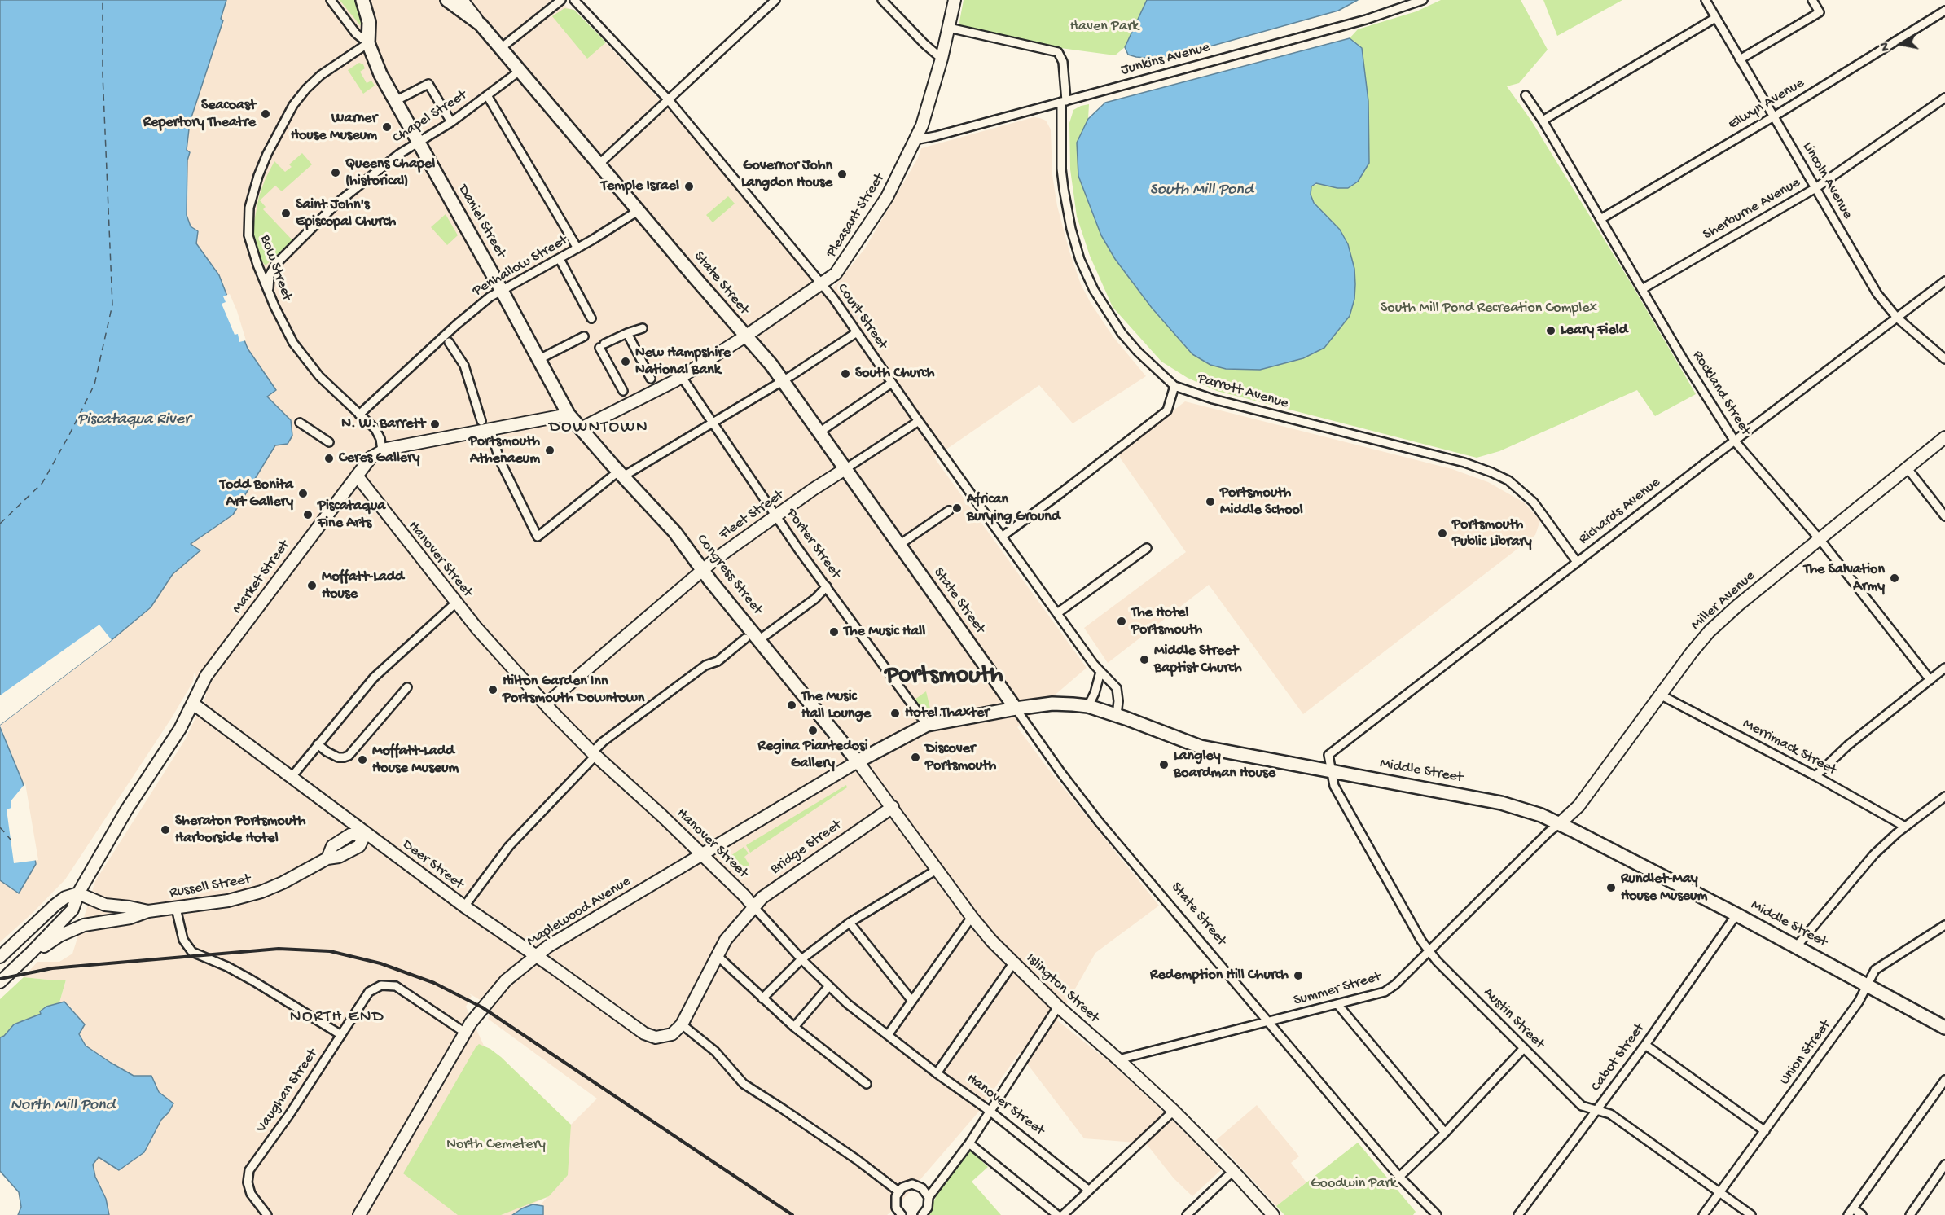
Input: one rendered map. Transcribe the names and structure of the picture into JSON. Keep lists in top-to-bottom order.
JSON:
{
  "streets": {
    "main road": [
      "Daniel Street",
      "State Street",
      "Congress Street",
      "Middle Street"
    ],
    "street": [
      "Junkins Avenue",
      "Elwyn Avenue",
      "Chapel Street",
      "Lincoln Avenue",
      "Sherburne Avenue",
      "Pleasant Street",
      "Penhallow Street",
      "Bow Street",
      "Court Street",
      "Parrott Avenue",
      "Rockland Street",
      "Richards Avenue",
      "Fleet Street",
      "Porter Street",
      "Hanover Street",
      "Market Street",
      "Miller Avenue",
      "Merrimack Street",
      "Bridge Street",
      "Deer Street",
      "Russell Street",
      "Maplewood Avenue",
      "Islington Street",
      "Summer Street",
      "Austin Street",
      "Union Street",
      "Cabot Street",
      "Vaughan Street"
    ]
  },
  "crossings": [
    ["Junkins Avenue", "Pleasant Street"],
    ["Junkins Avenue", "Parrott Avenue"],
    ["Elwyn Avenue", "Lincoln Avenue"],
    ["Elwyn Avenue", "Rockland Street"],
    ["Chapel Street", "Daniel Street"],
    ["Chapel Street", "Bow Street"],
    ["Chapel Street", "State Street"],
    ["Lincoln Avenue", "Sherburne Avenue"],
    ["Lincoln Avenue", "Richards Avenue"],
    ["Sherburne Avenue", "Rockland Street"],
    ["Pleasant Street", "State Street"],
    ["Pleasant Street", "Court Street"],
    ["Pleasant Street", "Parrott Avenue"],
    ["Pleasant Street", "Porter Street"],
    ["Pleasant Street", "Congress Street"],
    ["Daniel Street", "Penhallow Street"],
    ["Daniel Street", "Bow Street"],
    ["Daniel Street", "Congress Street"],
    ["Penhallow Street", "Bow Street"],
    ["Penhallow Street", "State Street"],
    ["Bow Street", "Market Street"],
    ["State Street", "Fleet Street"],
    ["State Street", "Middle Street"],
    ["State Street", "Summer Street"],
    ["Court Street", "Fleet Street"],
    ["Court Street", "Middle Street"],
    ["Parrott Avenue", "Richards Avenue"],
    ["Rockland Street", "Richards Avenue"],
    ["Rockland Street", "Miller Avenue"],
    ["Richards Avenue", "Middle Street"],
    ["Richards Avenue", "Austin Street"],
    ["Fleet Street", "Porter Street"],
    ["Fleet Street", "Hanover Street"],
    ["Fleet Street", "Congress Street"],
    ["Porter Street", "Middle Street"],
    ["Hanover Street", "Market Street"],
    ["Hanover Street", "Bridge Street"],
    ["Hanover Street", "Maplewood Avenue"],
    ["Congress Street", "Middle Street"],
    ["Congress Street", "Maplewood Avenue"],
    ["Congress Street", "Islington Street"],
    ["Market Street", "Deer Street"],
    ["Miller Avenue", "Merrimack Street"],
    ["Miller Avenue", "Middle Street"],
    ["Miller Avenue", "Summer Street"],
    ["Middle Street", "Maplewood Avenue"],
    ["Middle Street", "Islington Street"],
    ["Middle Street", "Summer Street"],
    ["Middle Street", "Austin Street"],
    ["Middle Street", "Union Street"],
    ["Middle Street", "Cabot Street"],
    ["Bridge Street", "Deer Street"],
    ["Bridge Street", "Islington Street"],
    ["Deer Street", "Russell Street"],
    ["Deer Street", "Maplewood Avenue"],
    ["Maplewood Avenue", "Islington Street"],
    ["Maplewood Avenue", "Vaughan Street"],
    ["Islington Street", "Summer Street"],
    ["Summer Street", "Austin Street"],
    ["Austin Street", "Union Street"],
    ["Austin Street", "Cabot Street"]
  ],
  "districts": ["DOWNTOWN", "Portsmouth", "NORTH END"],
  "water": ["South Mill Pond", "Piscataqua River", "North Mill Pond"],
  "parks": [
    "Haven Park",
    "South Mill Pond Recreation Complex",
    "North Cemetery",
    "Goodwin Park"
  ],
  "places": [
    "Seacoast Repertory Theatre",
    "Warner House Museum",
    "Queens Chapel (historical)",
    "Governor John Langdon House",
    "Temple Israel",
    "Saint John's Episcopal Church",
    "Leary Field",
    "New Hampshire National Bank",
    "South Church",
    "N. W. Barrett",
    "Portsmouth Athenaeum",
    "Ceres Gallery",
    "Todd Bonita Art Gallery",
    "Portsmouth Middle School",
    "African Burying Ground",
    "Piscataqua Fine Arts",
    "Portsmouth Public Library",
    "The Salvation Army",
    "Moffatt-Ladd House",
    "The Hotel Portsmouth",
    "The Music Hall",
    "Middle Street Baptist Church",
    "Hilton Garden Inn Portsmouth Downtown",
    "The Music Hall Lounge",
    "Hotel Thaxter",
    "Regina Piantedosi Gallery",
    "Discover Portsmouth",
    "Moffatt-Ladd House Museum",
    "Langley Boardman House",
    "Sheraton Portsmouth Harborside Hotel",
    "Rundlet-May House Museum",
    "Redemption Hill Church"
  ],
  "north": "left"
}
